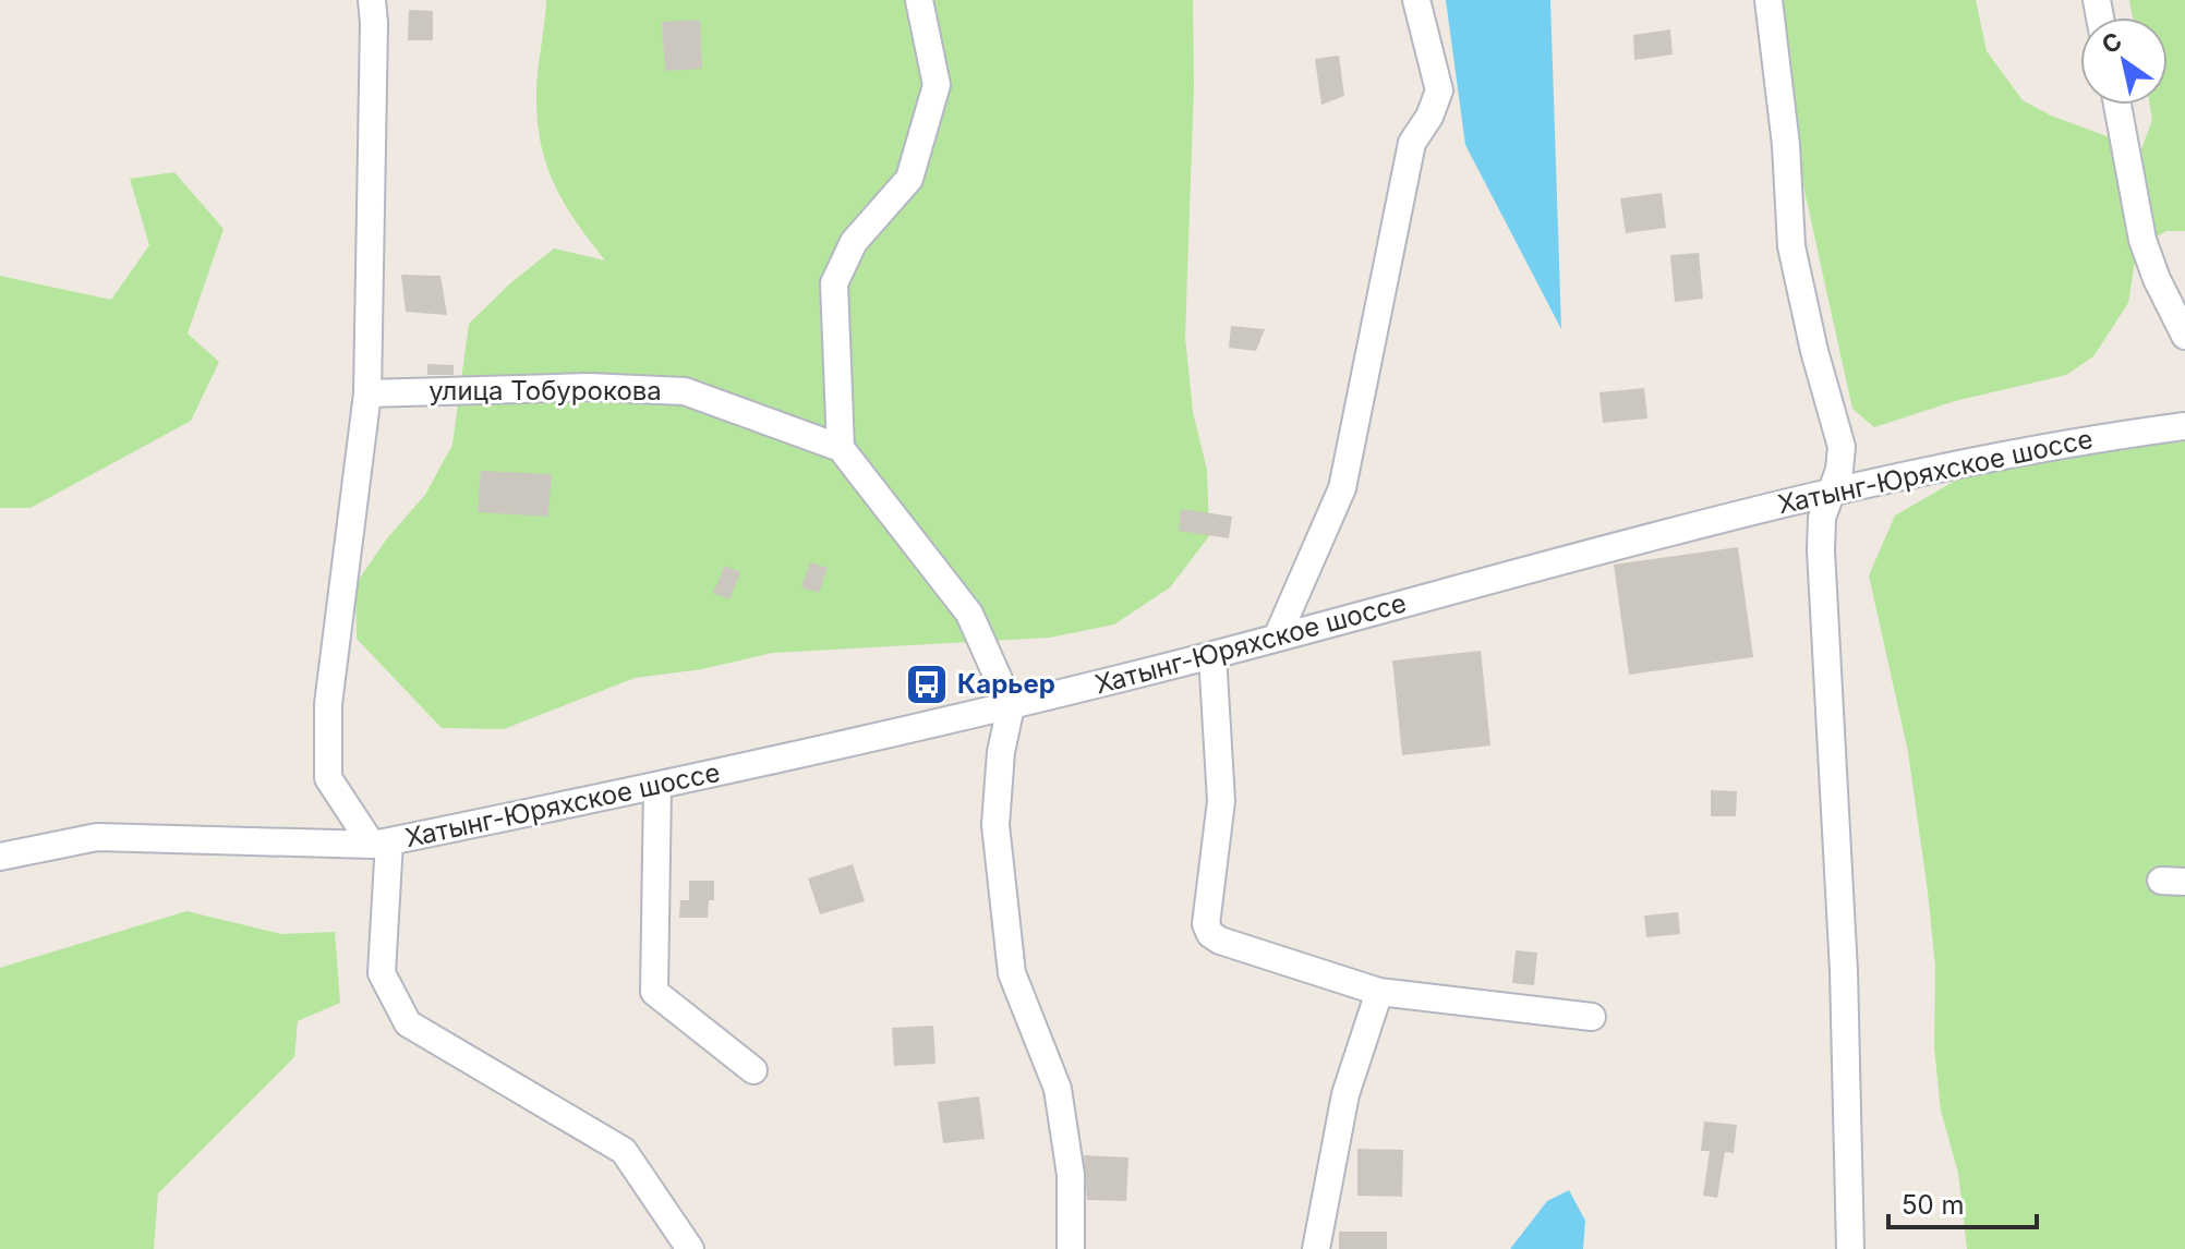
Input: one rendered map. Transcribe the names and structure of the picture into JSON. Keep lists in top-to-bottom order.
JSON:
{
  "streets": {
    "street": ["улица Тобурокова", "Хатынг-Юряхское шоссе"]
  },
  "places": {
    "bus stop": ["Карьер"]
  },
  "scale_bar": "50 m",
  "north": "top left"
}
